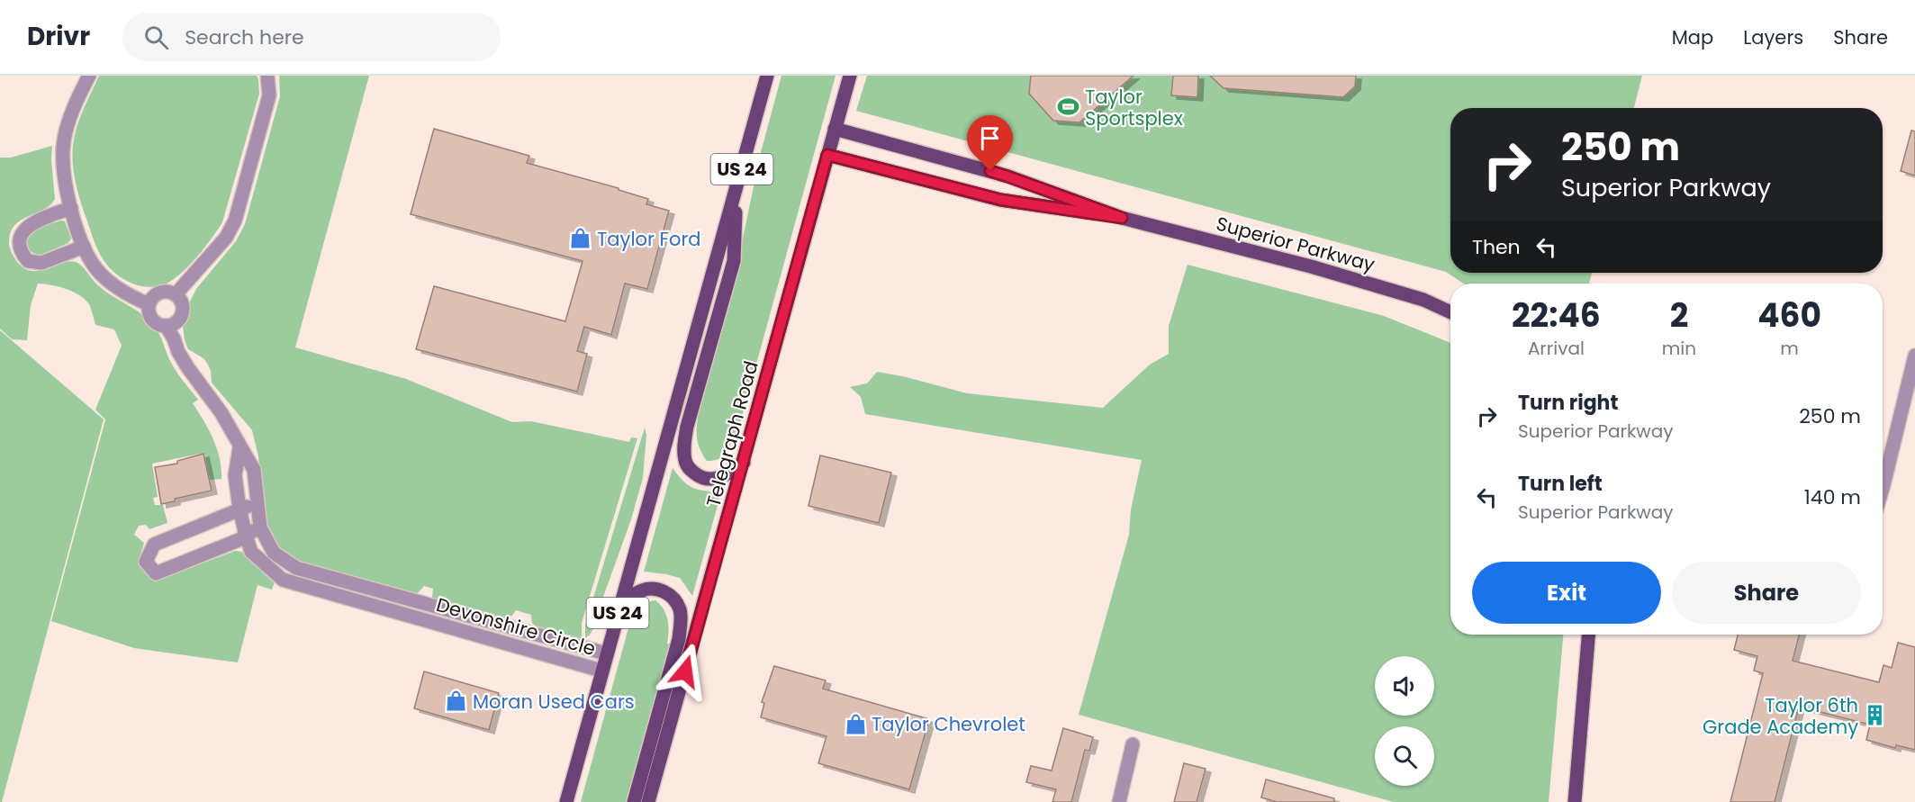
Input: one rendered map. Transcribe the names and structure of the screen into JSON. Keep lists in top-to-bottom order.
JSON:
{
  "streets": {
    "main road": ["US 24", "Superior Parkway", "Telegraph Road"],
    "street": ["Devonshire Circle"]
  },
  "crossings": [
    ["US 24", "Devonshire Circle"],
    ["Superior Parkway", "Telegraph Road"]
  ],
  "places": {
    "sports": ["Taylor Sportsplex"],
    "shop": ["Taylor Ford", "Moran Used Cars", "Taylor Chevrolet"],
    "building": ["Taylor 6th Grade Academy"]
  },
  "page": {
    "header": "Drivr",
    "search": "Search here",
    "nav": ["Map", "Layers", "Share"],
    "turn": ["250 m", "Superior Parkway"],
    "then": "Then",
    "eta": [
      "22:46",
      "Arrival",
      "2",
      "min",
      "460",
      "m"
    ],
    "list": [
      {
        "name": "Turn right",
        "note": "Superior Parkway",
        "value": "250 m"
      },
      {
        "name": "Turn left",
        "note": "Superior Parkway",
        "value": "140 m"
      }
    ],
    "buttons": ["Exit", "Share"]
  }
}
